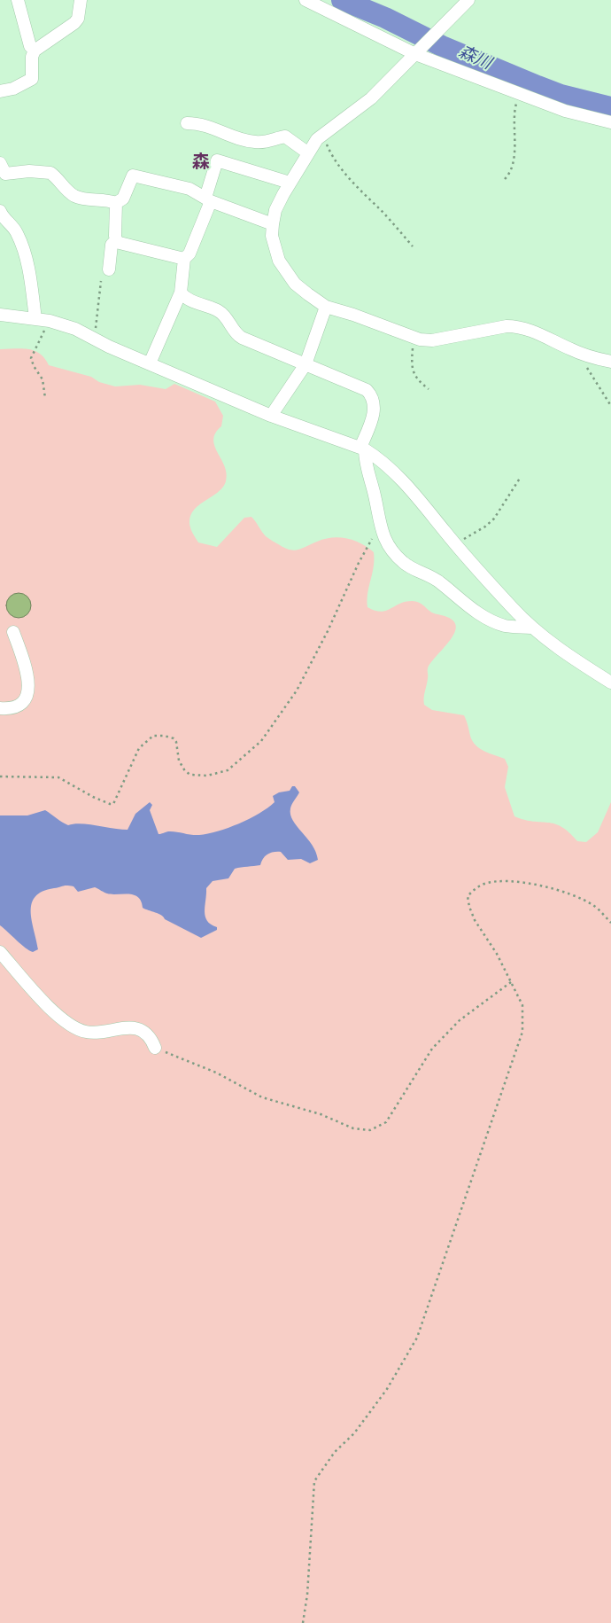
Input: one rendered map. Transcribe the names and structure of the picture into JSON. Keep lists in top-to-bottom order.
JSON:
{
  "districts": ["森"],
  "water": ["森川"]
}
